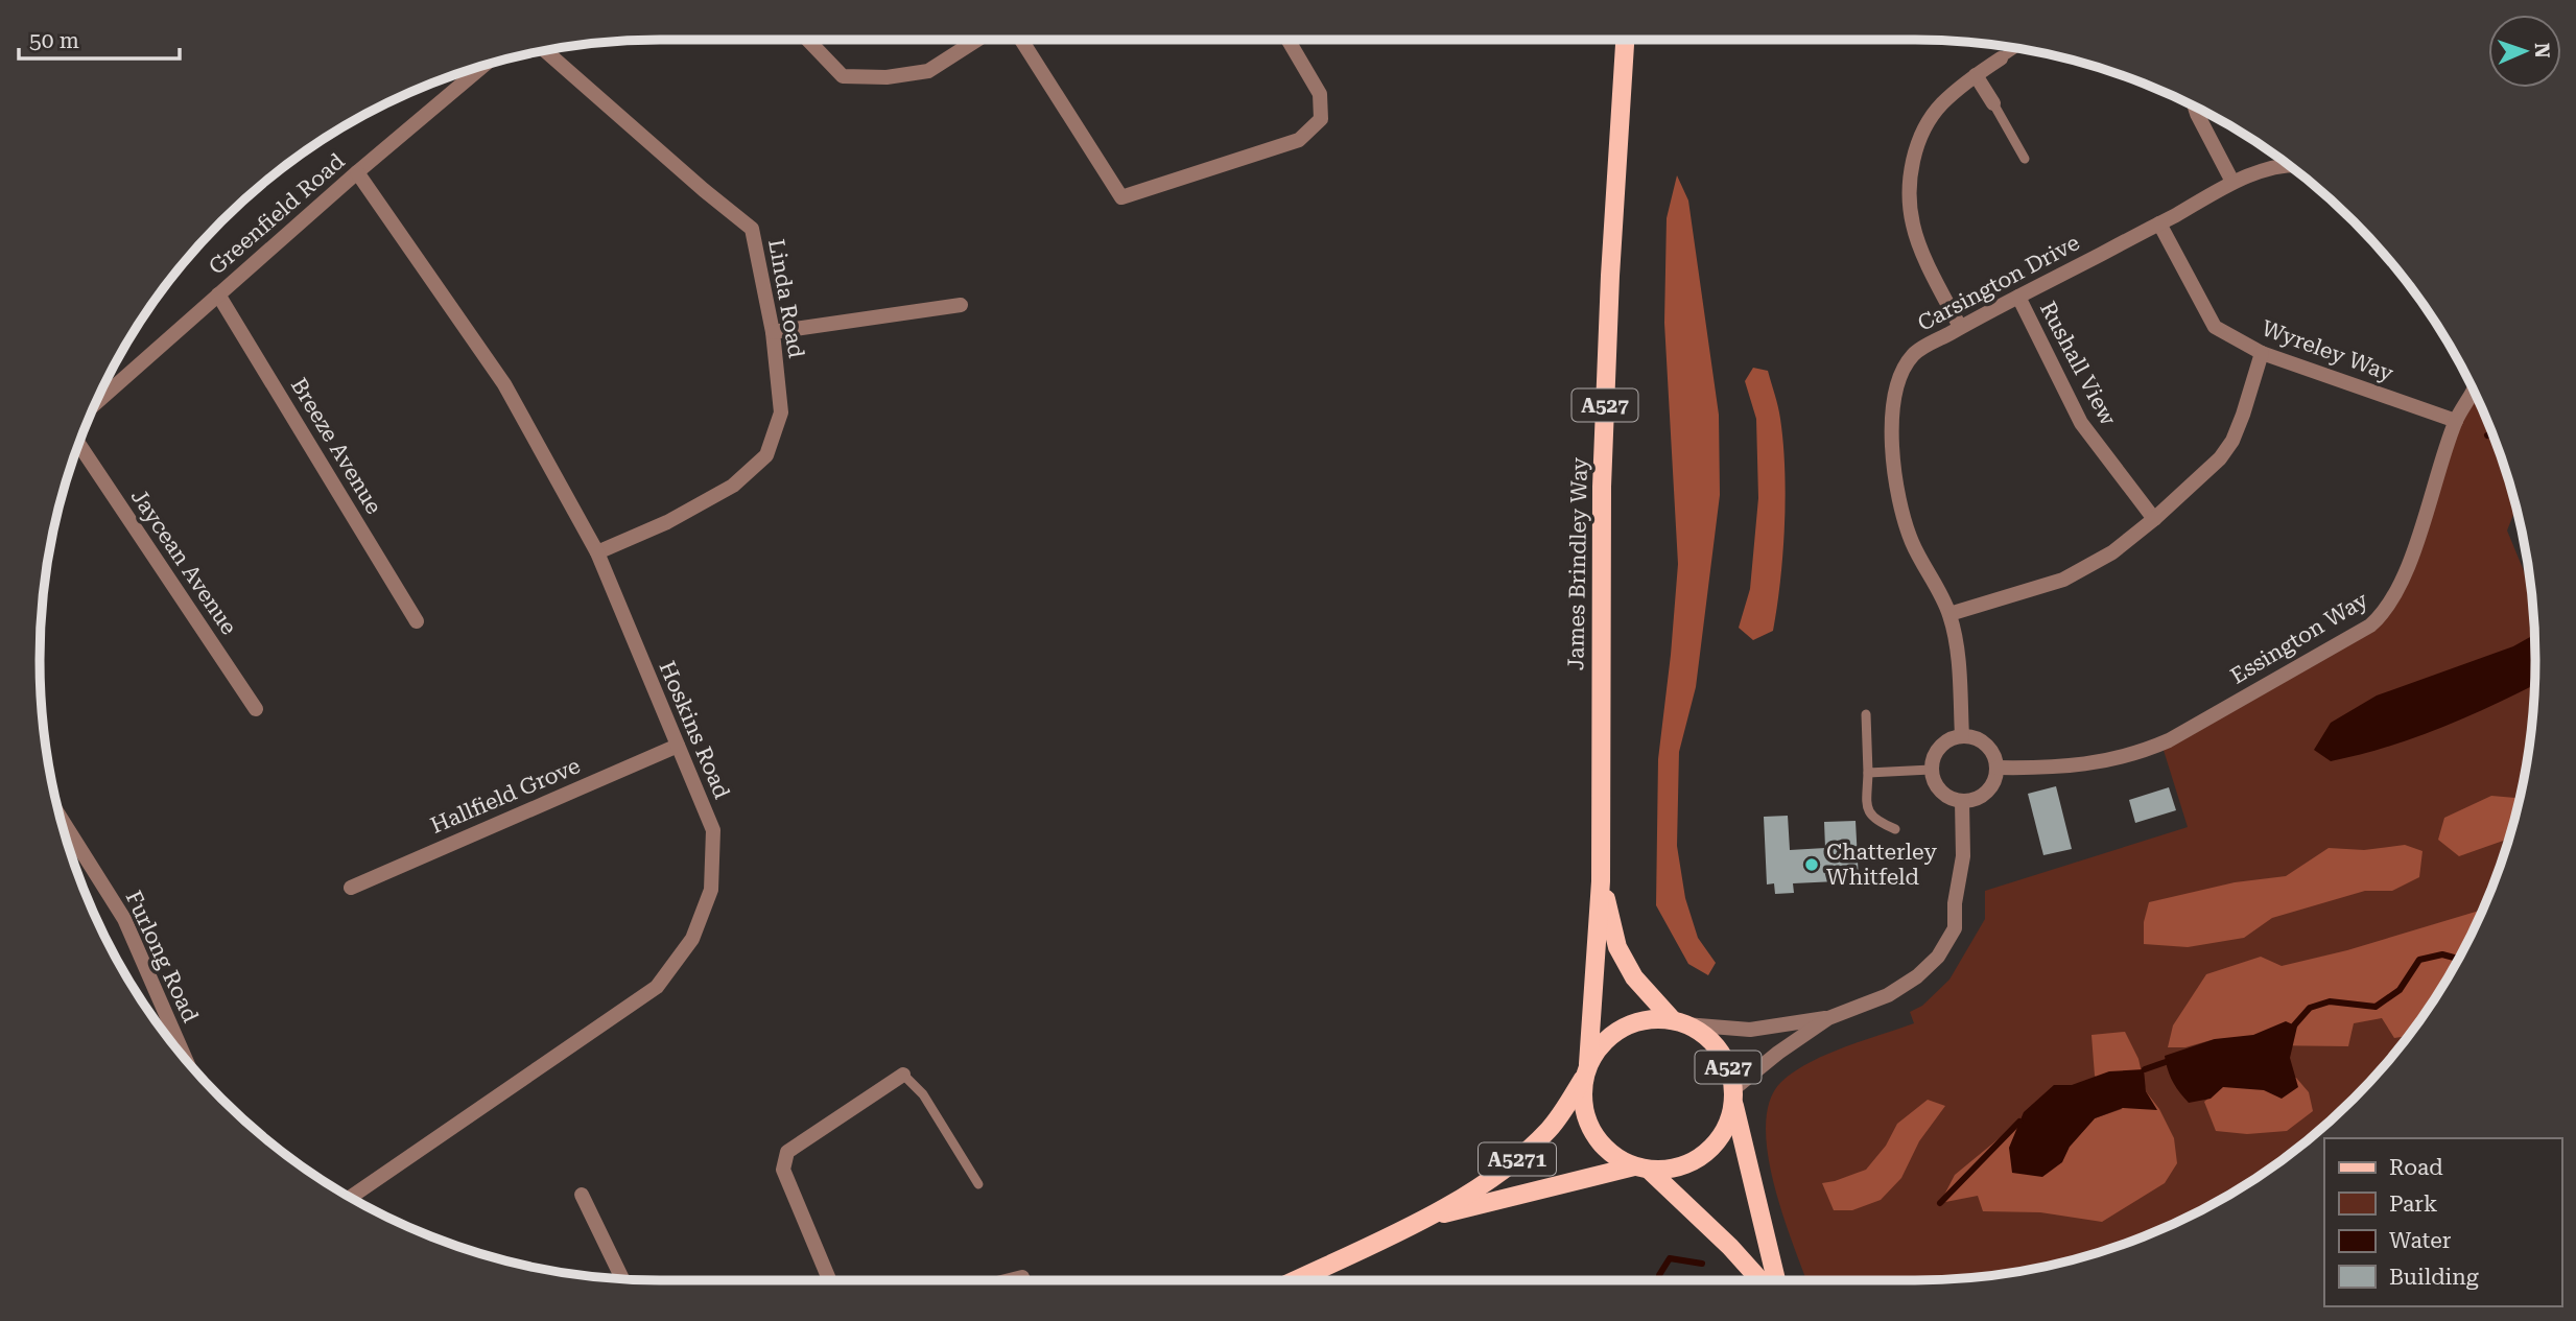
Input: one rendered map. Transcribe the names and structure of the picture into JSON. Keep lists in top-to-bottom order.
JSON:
{
  "streets": {
    "main road": ["A527", "James Brindley Way", "A5271"],
    "street": [
      "Greenfield Road",
      "Carsington Drive",
      "Linda Road",
      "Wyreley Way",
      "Rushall View",
      "Breeze Avenue",
      "Jaycean Avenue",
      "Essington Way",
      "Hoskins Road",
      "Hallfield Grove",
      "Furlong Road"
    ]
  },
  "crossings": [
    ["Greenfield Road", "Breeze Avenue"],
    ["Greenfield Road", "Hoskins Road"],
    ["Carsington Drive", "Wyreley Way"],
    ["Carsington Drive", "Rushall View"],
    ["Carsington Drive", "Essington Way"],
    ["Linda Road", "Hoskins Road"],
    ["Wyreley Way", "Essington Way"],
    ["A527", "James Brindley Way"],
    ["A527", "A5271"],
    ["James Brindley Way", "A5271"],
    ["Hoskins Road", "Hallfield Grove"]
  ],
  "places": ["Chatterley Whitfeld"],
  "legend": [
    "Road",
    "Park",
    "Water",
    "Building"
  ],
  "scale_bar": "50 m",
  "north": "right"
}
